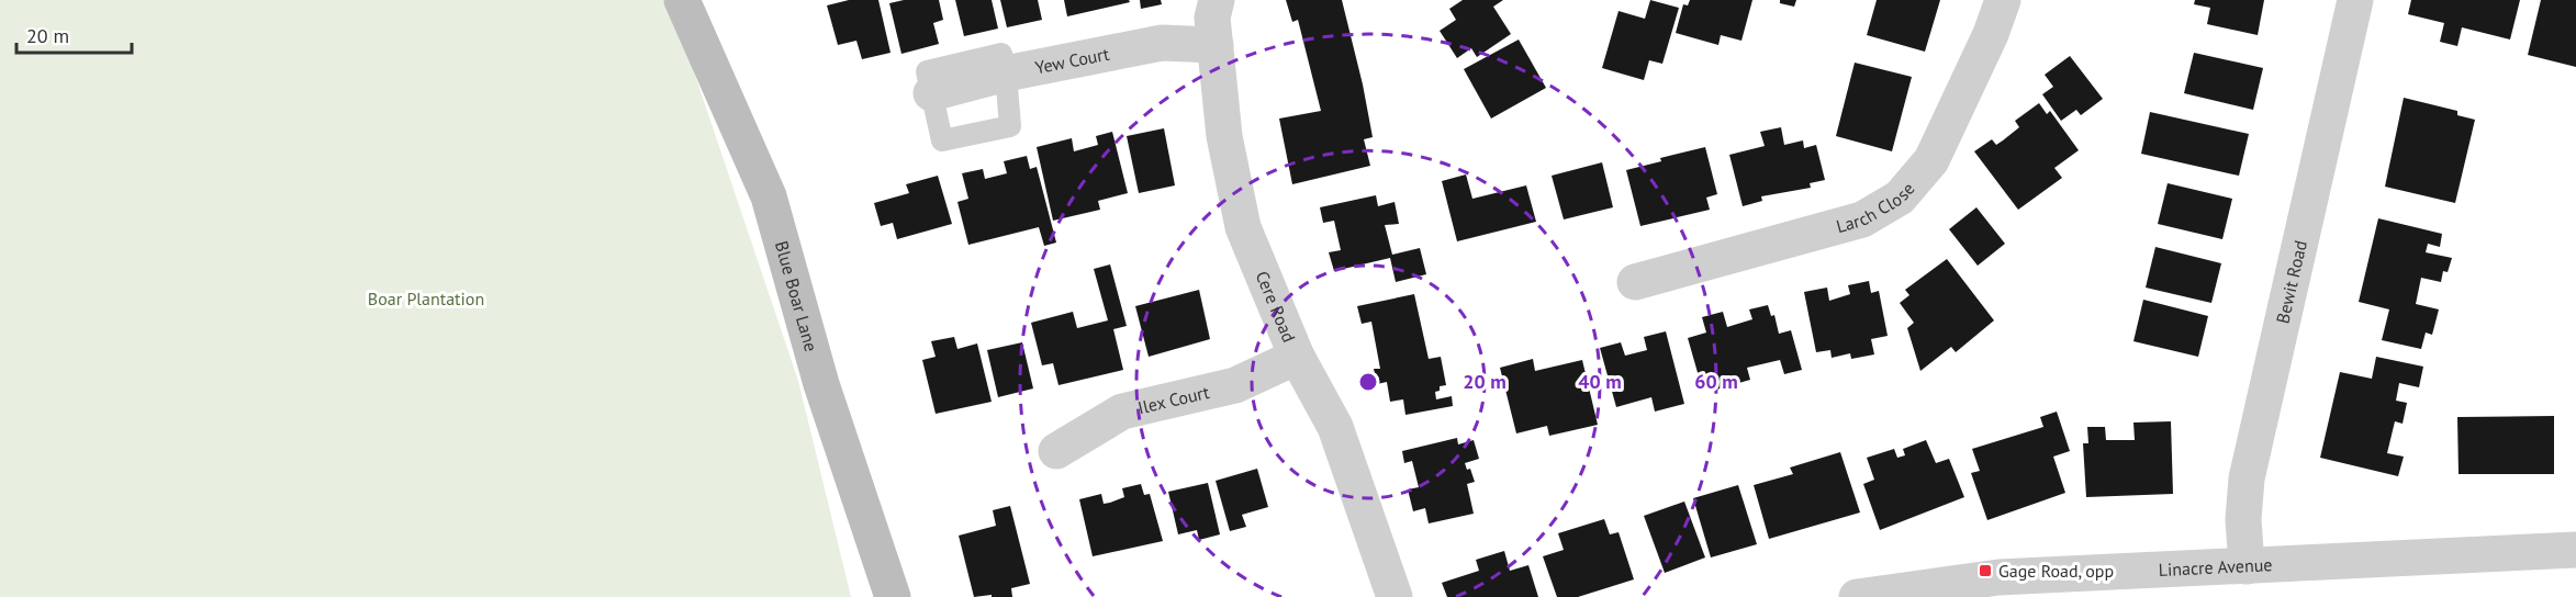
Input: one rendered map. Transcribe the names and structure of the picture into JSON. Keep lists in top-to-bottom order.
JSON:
{
  "streets": {
    "street": [
      "Yew Court",
      "Larch Close",
      "Bewit Road",
      "Blue Boar Lane",
      "Cere Road",
      "Ilex Court",
      "Linacre Avenue"
    ]
  },
  "crossings": [
    ["Yew Court", "Cere Road"],
    ["Bewit Road", "Linacre Avenue"],
    ["Cere Road", "Ilex Court"]
  ],
  "parks": ["Boar Plantation"],
  "places": {
    "transit": ["Gage Road, opp"]
  },
  "scale_bar": "20 m",
  "rings": ["20 m", "40 m", "60 m"]
}
